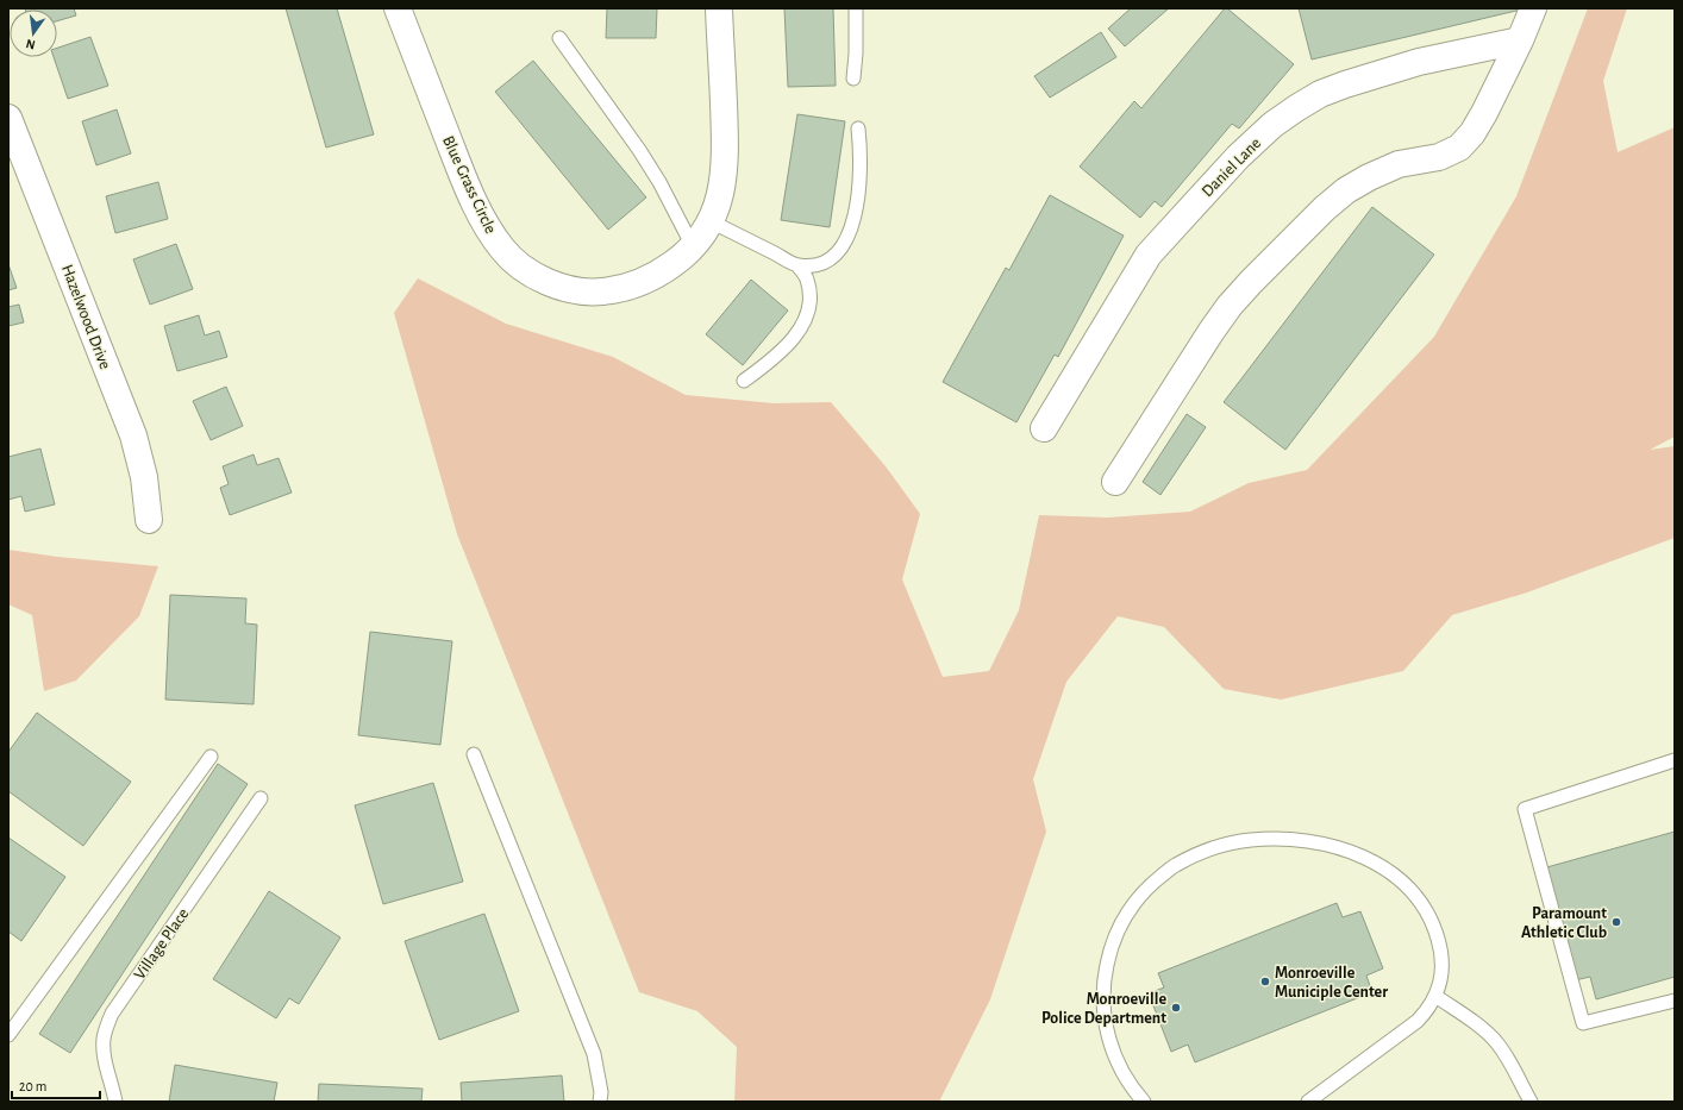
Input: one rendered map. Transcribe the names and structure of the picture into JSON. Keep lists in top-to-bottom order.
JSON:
{
  "streets": {
    "street": ["Daniel Lane", "Blue Grass Circle", "Hazelwood Drive"],
    "lane": ["Village Place"]
  },
  "places": ["Paramount Athletic Club", "Monroeville Municiple Center", "Monroeville Police Department"],
  "scale_bar": "20 m",
  "north": "bottom"
}
